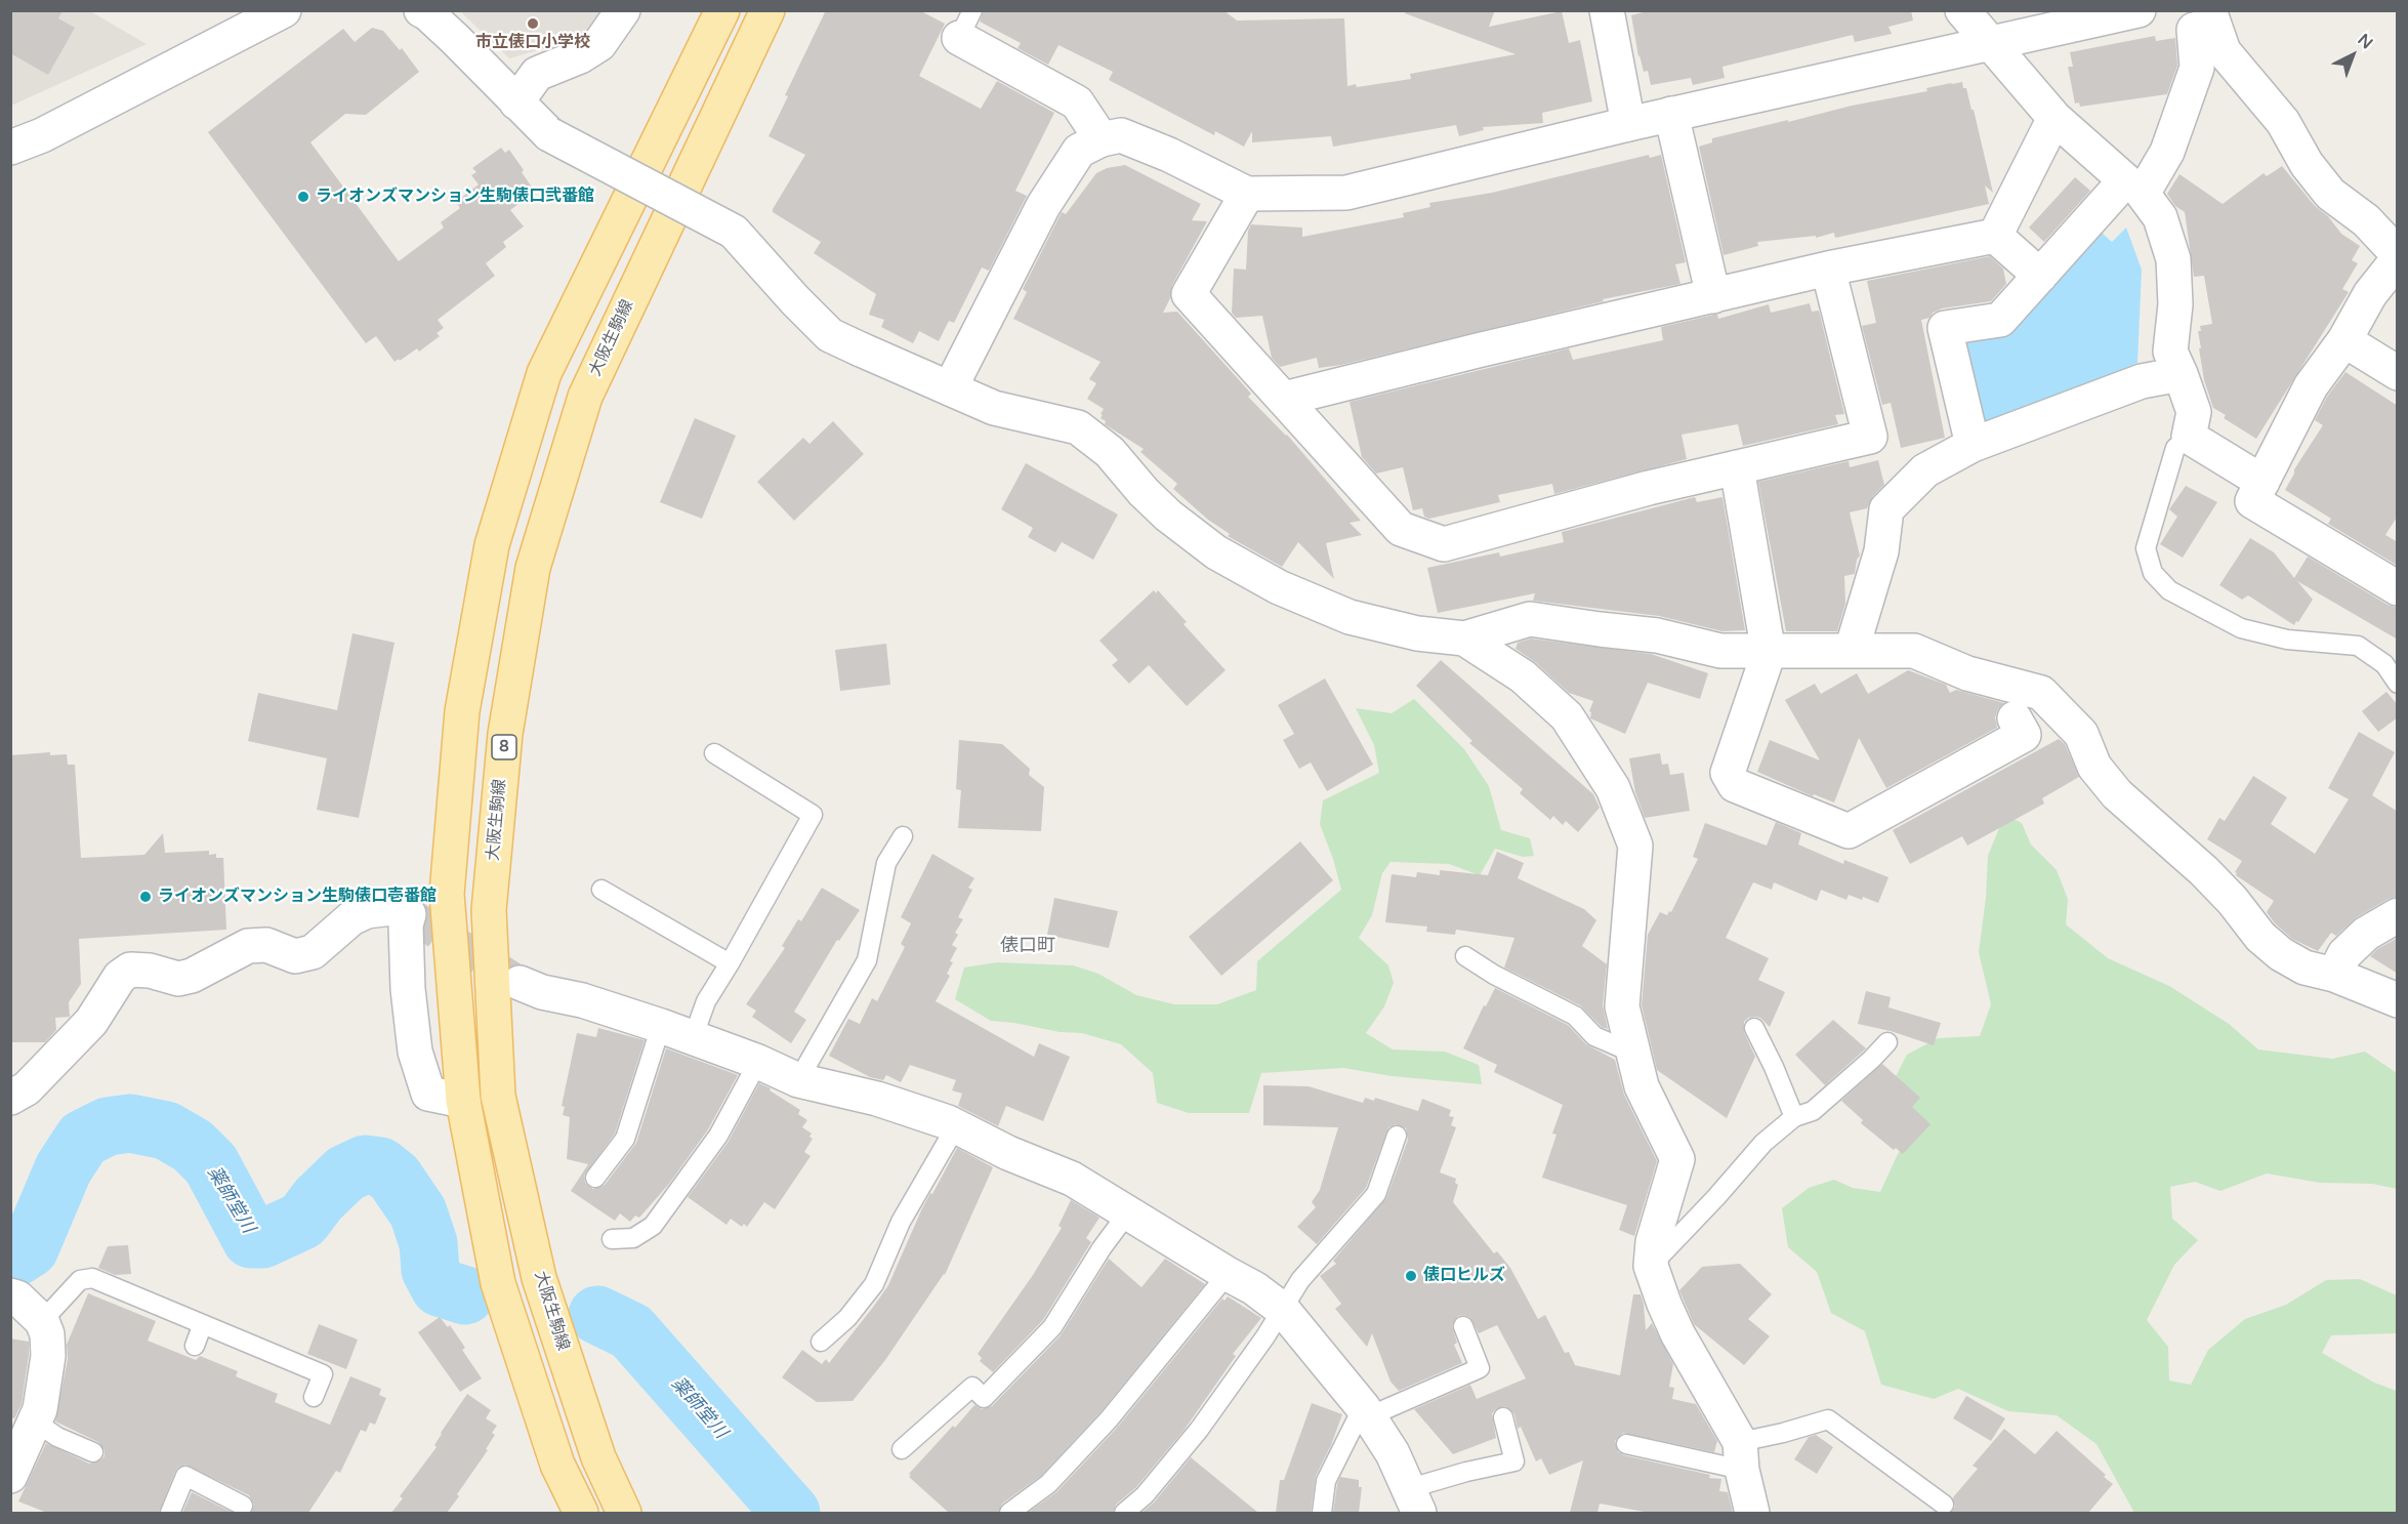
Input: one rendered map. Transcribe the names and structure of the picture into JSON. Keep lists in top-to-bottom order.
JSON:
{
  "streets": {
    "main road": ["大阪生駒線", "8"]
  },
  "districts": ["俵口町"],
  "water": ["薬師堂川"],
  "places": [
    "市立俵口小学校",
    "ライオンズマンション生駒俵口弐番館",
    "ライオンズマンション生駒俵口壱番館",
    "俵口ヒルズ"
  ],
  "north": "top right"
}
